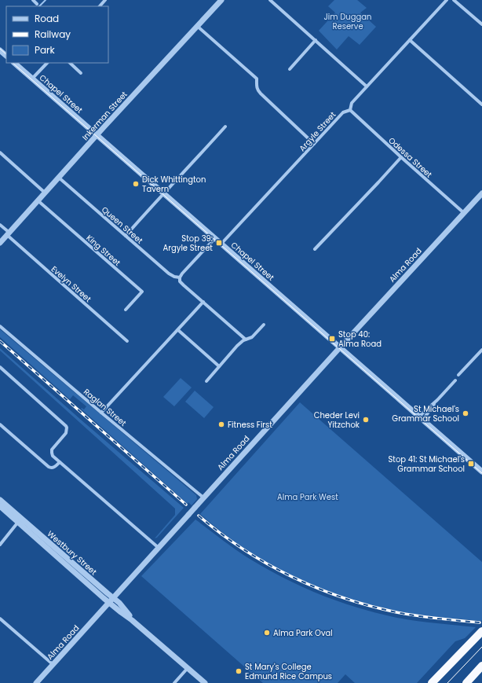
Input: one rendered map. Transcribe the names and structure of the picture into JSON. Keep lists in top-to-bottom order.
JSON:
{
  "streets": {
    "street": [
      "Chapel Street",
      "Inkerman Street",
      "Argyle Street",
      "Odessa Street",
      "Queen Street",
      "King Street",
      "Alma Road",
      "Evelyn Street",
      "Raglan Street",
      "Westbury Street"
    ]
  },
  "crossings": [
    ["Chapel Street", "Inkerman Street"],
    ["Chapel Street", "Argyle Street"],
    ["Chapel Street", "Alma Road"],
    ["Inkerman Street", "Queen Street"],
    ["Inkerman Street", "King Street"],
    ["Inkerman Street", "Evelyn Street"],
    ["Argyle Street", "Odessa Street"],
    ["Odessa Street", "Alma Road"],
    ["Alma Road", "Raglan Street"],
    ["Alma Road", "Westbury Street"]
  ],
  "parks": ["Jim Duggan Reserve", "Alma Park West"],
  "places": {
    "other": [
      "Dick Whittington Tavern",
      "St Michael's Grammar School",
      "Cheder Levi Yitzchok",
      "Fitness First",
      "Alma Park Oval",
      "St Mary's College Edmund Rice Campus"
    ],
    "transit": ["Stop 39: Argyle Street", "Stop 40: Alma Road", "Stop 41: St Michael's Grammar School"]
  },
  "legend": ["Road", "Railway", "Park"]
}
